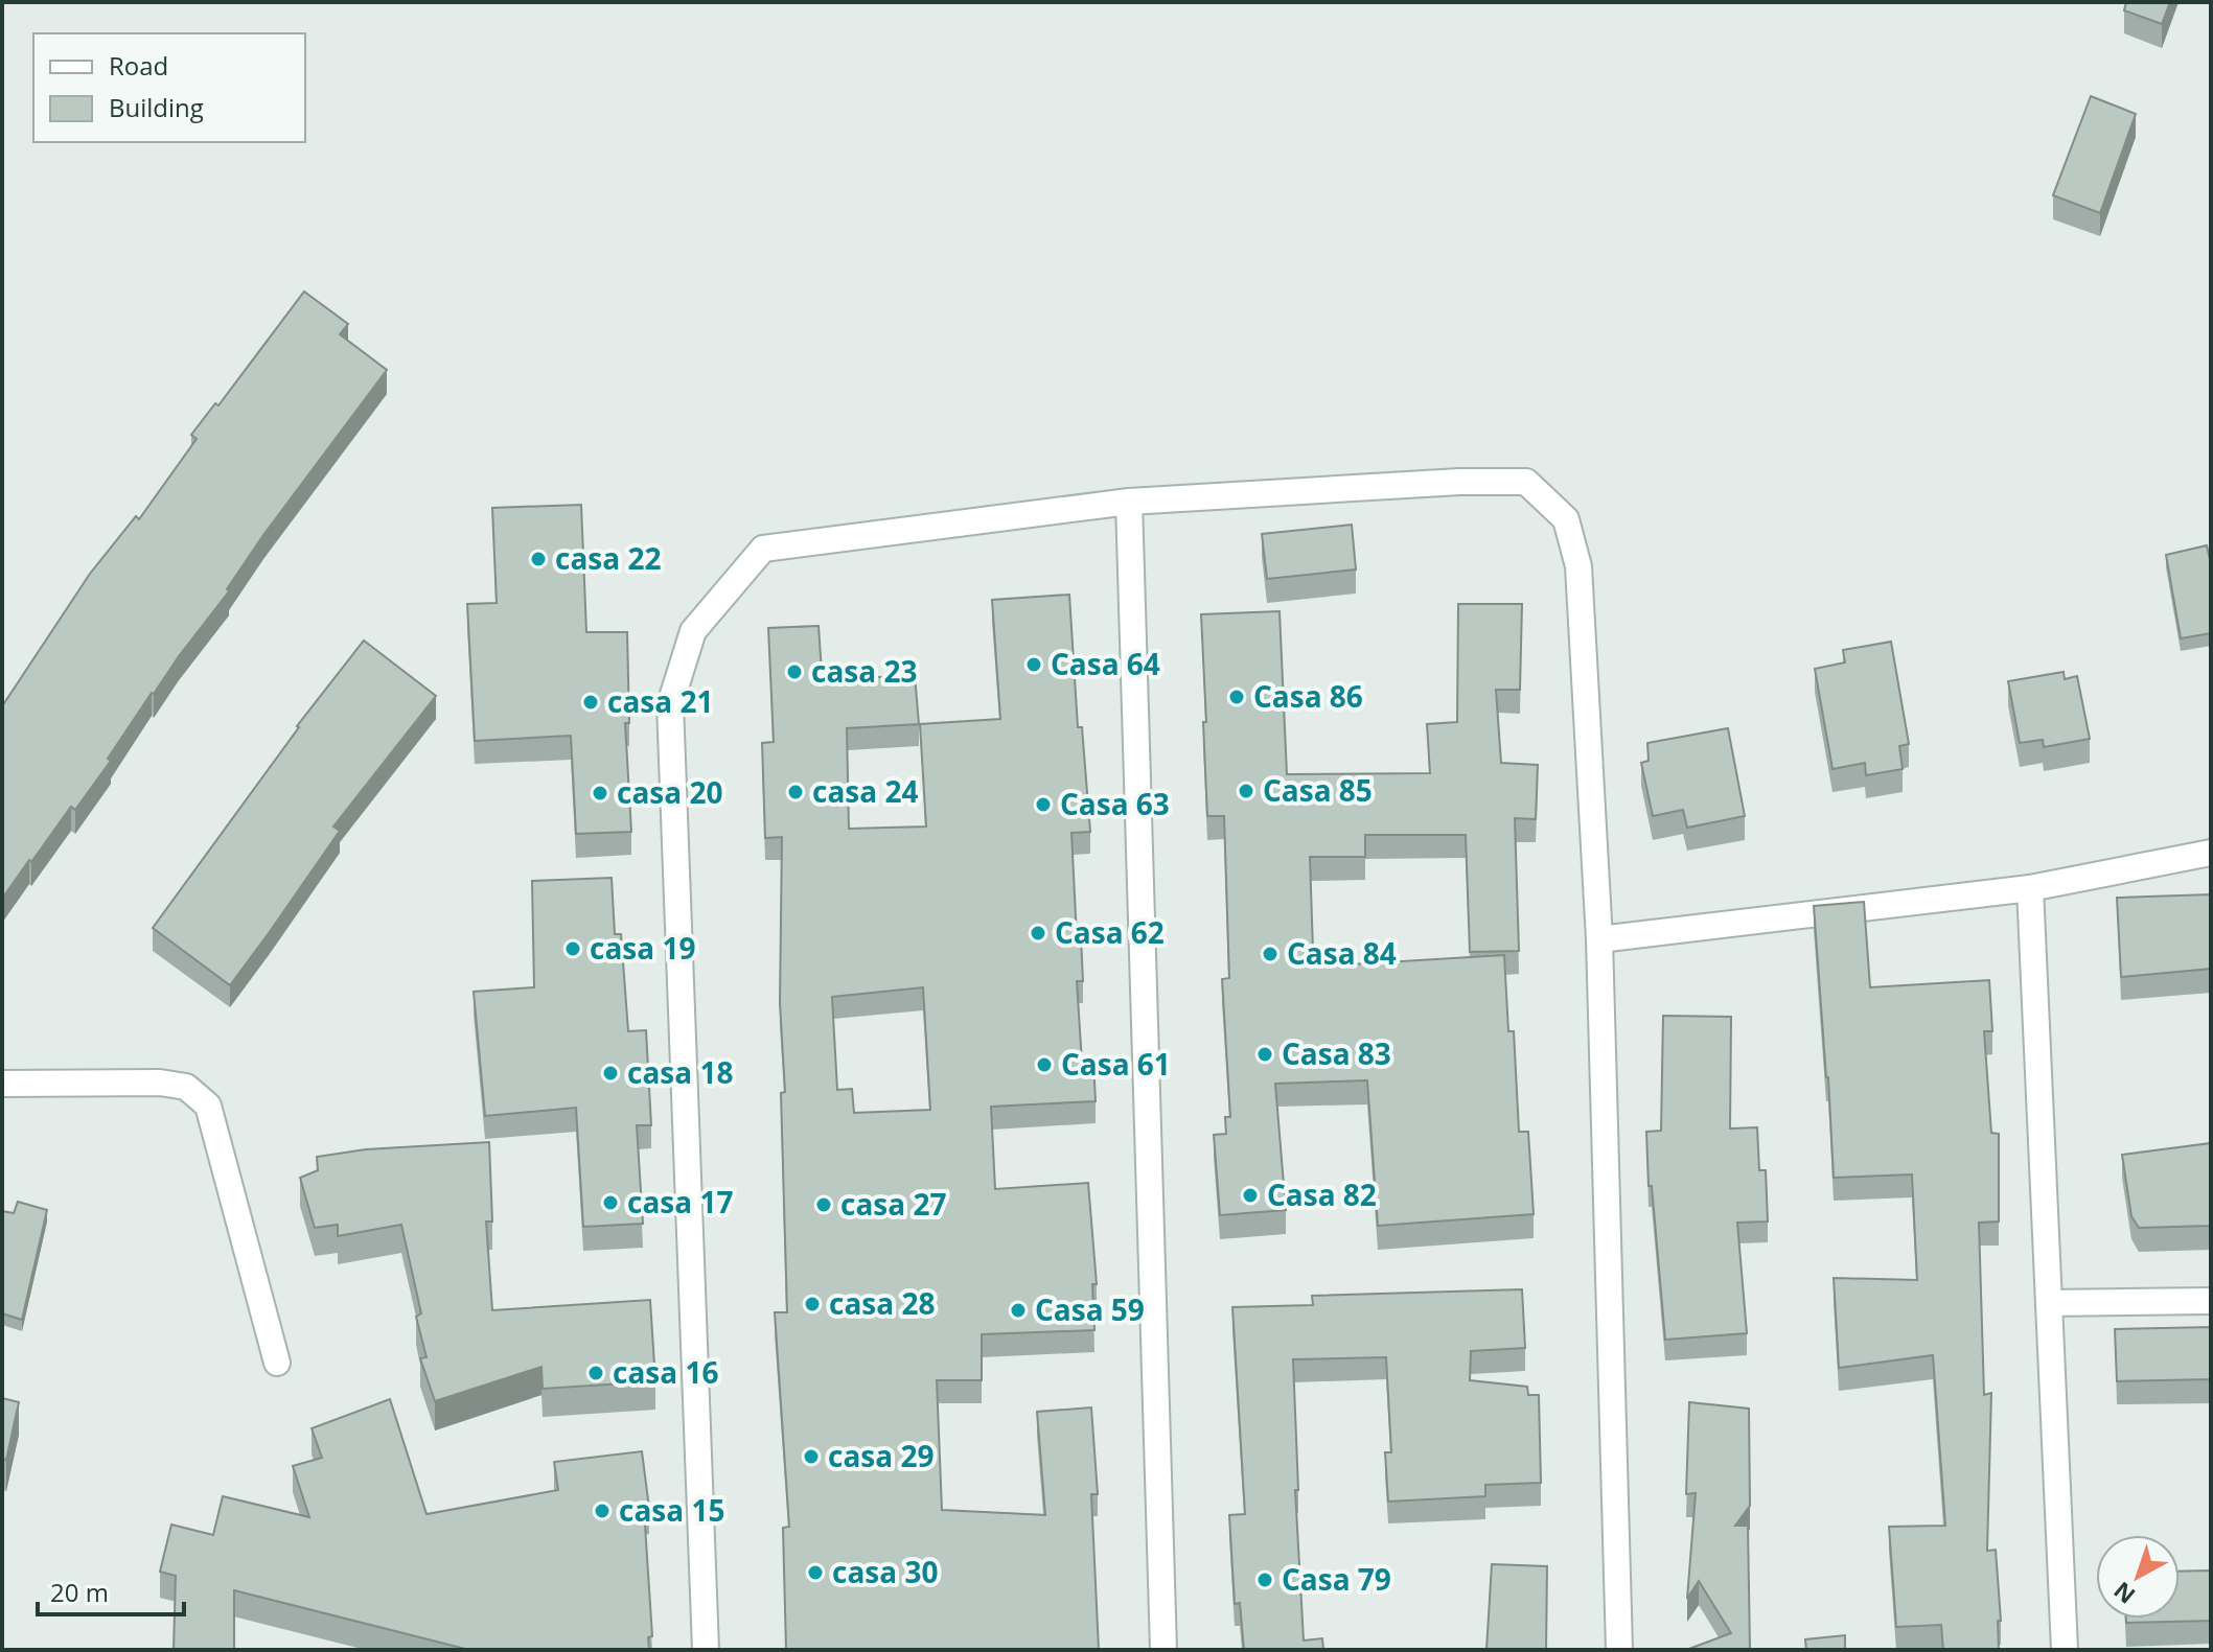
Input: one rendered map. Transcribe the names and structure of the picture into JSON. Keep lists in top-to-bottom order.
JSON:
{
  "places": [
    "casa 22",
    "Casa 64",
    "casa 23",
    "Casa 86",
    "casa 21",
    "Casa 85",
    "casa 24",
    "casa 20",
    "Casa 63",
    "Casa 62",
    "casa 19",
    "Casa 84",
    "Casa 83",
    "Casa 61",
    "casa 18",
    "Casa 82",
    "casa 17",
    "casa 27",
    "casa 28",
    "Casa 59",
    "casa 16",
    "casa 29",
    "casa 15",
    "casa 30",
    "Casa 79"
  ],
  "legend": ["Road", "Building"],
  "scale_bar": "20 m",
  "north": "bottom left"
}
